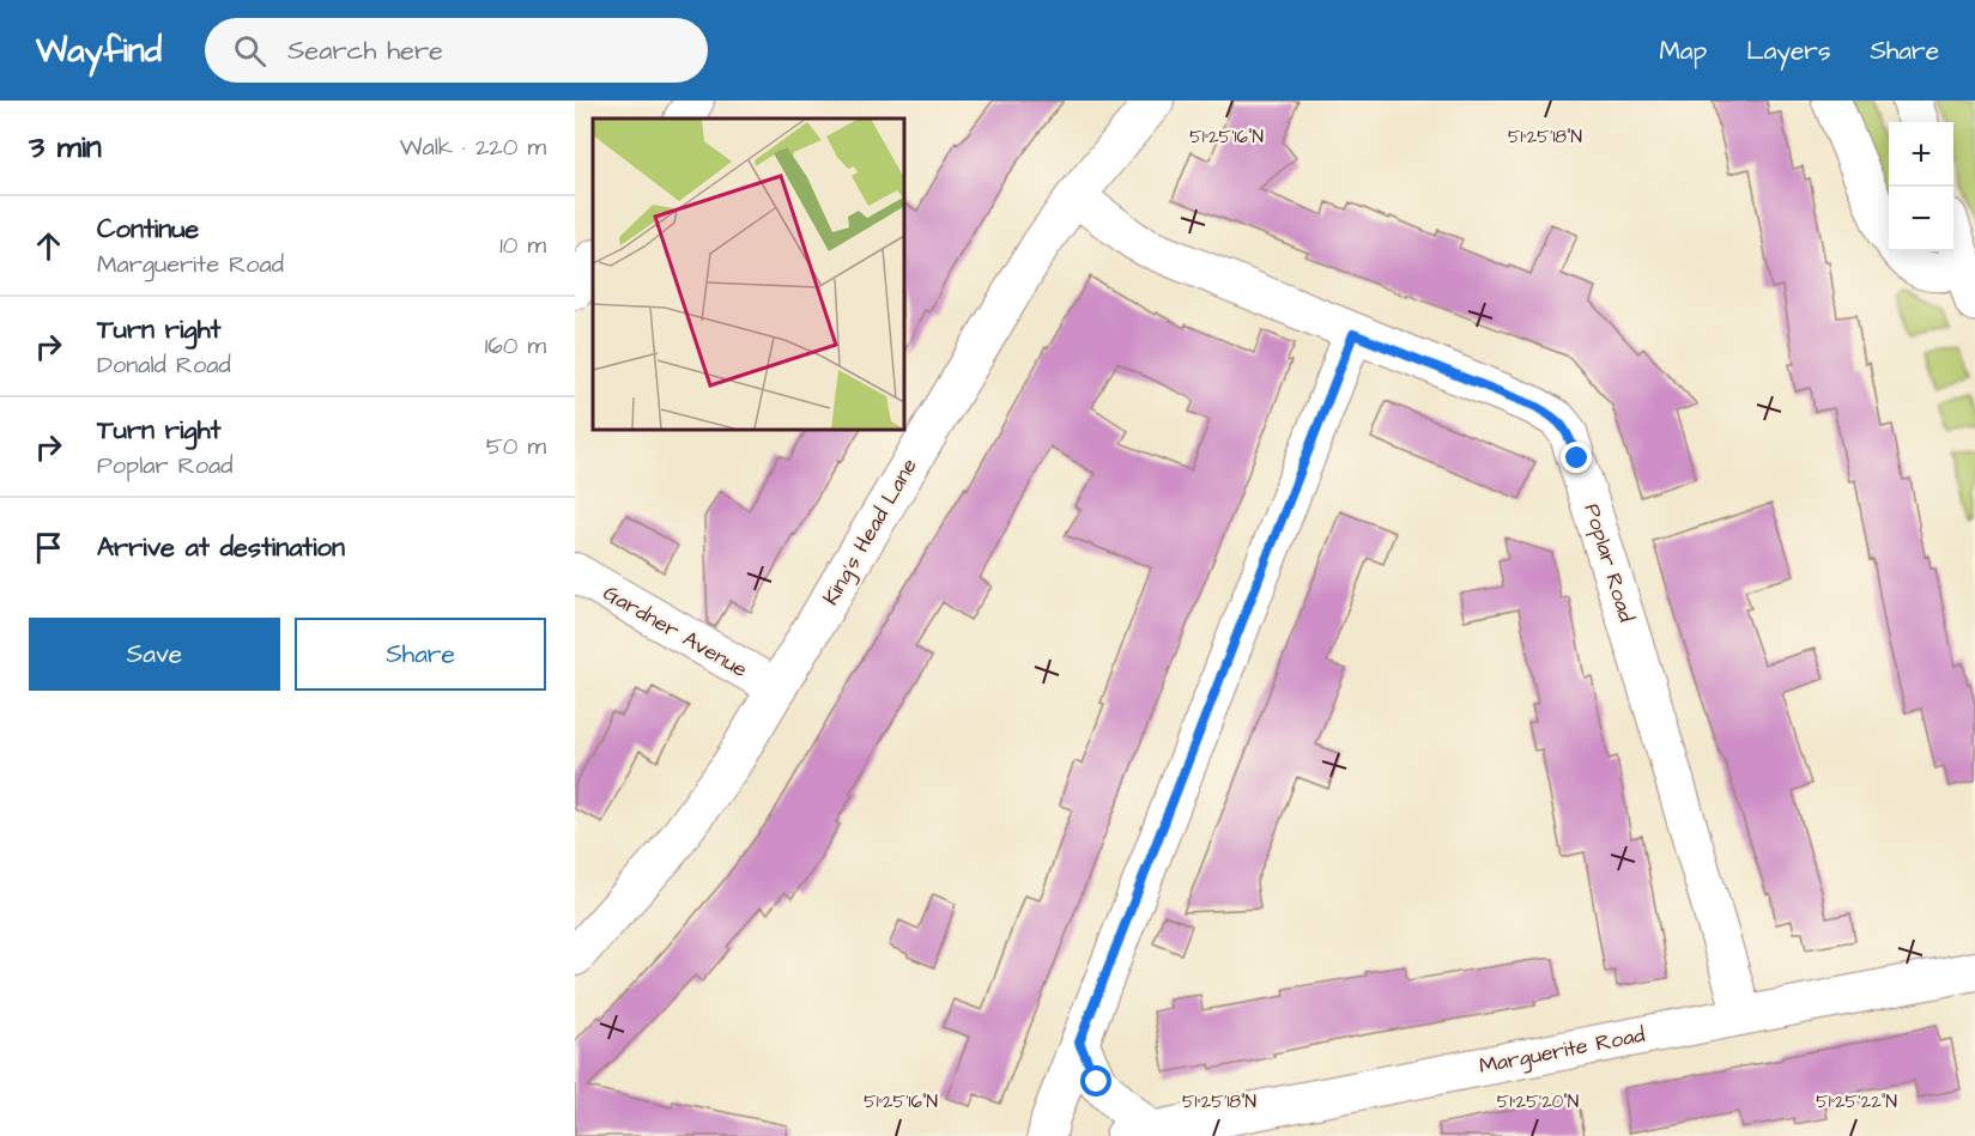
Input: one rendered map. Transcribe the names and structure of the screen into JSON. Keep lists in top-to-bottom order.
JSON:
{
  "streets": {
    "street": [
      "King's Head Lane",
      "Poplar Road",
      "Gardner Avenue",
      "Marguerite Road"
    ]
  },
  "crossings": [
    ["King's Head Lane", "Poplar Road"],
    ["King's Head Lane", "Gardner Avenue"],
    ["Poplar Road", "Marguerite Road"]
  ],
  "page": {
    "header": "Wayfind",
    "search": "Search here",
    "nav": ["Map", "Layers", "Share"],
    "heading": ["3 min", "Walk · 220 m"],
    "map_buttons": ["+", "−"],
    "list": [
      ["Continue", "Marguerite Road", "10 m"],
      ["Turn right", "Donald Road", "160 m"],
      ["Turn right", "Poplar Road", "50 m"],
      "Arrive at destination"
    ],
    "buttons": ["Save", "Share"]
  },
  "coordinates": [
    "51°25'16\"N",
    "51°25'18\"N",
    "51°25'20\"N",
    "51°25'22\"N"
  ]
}
